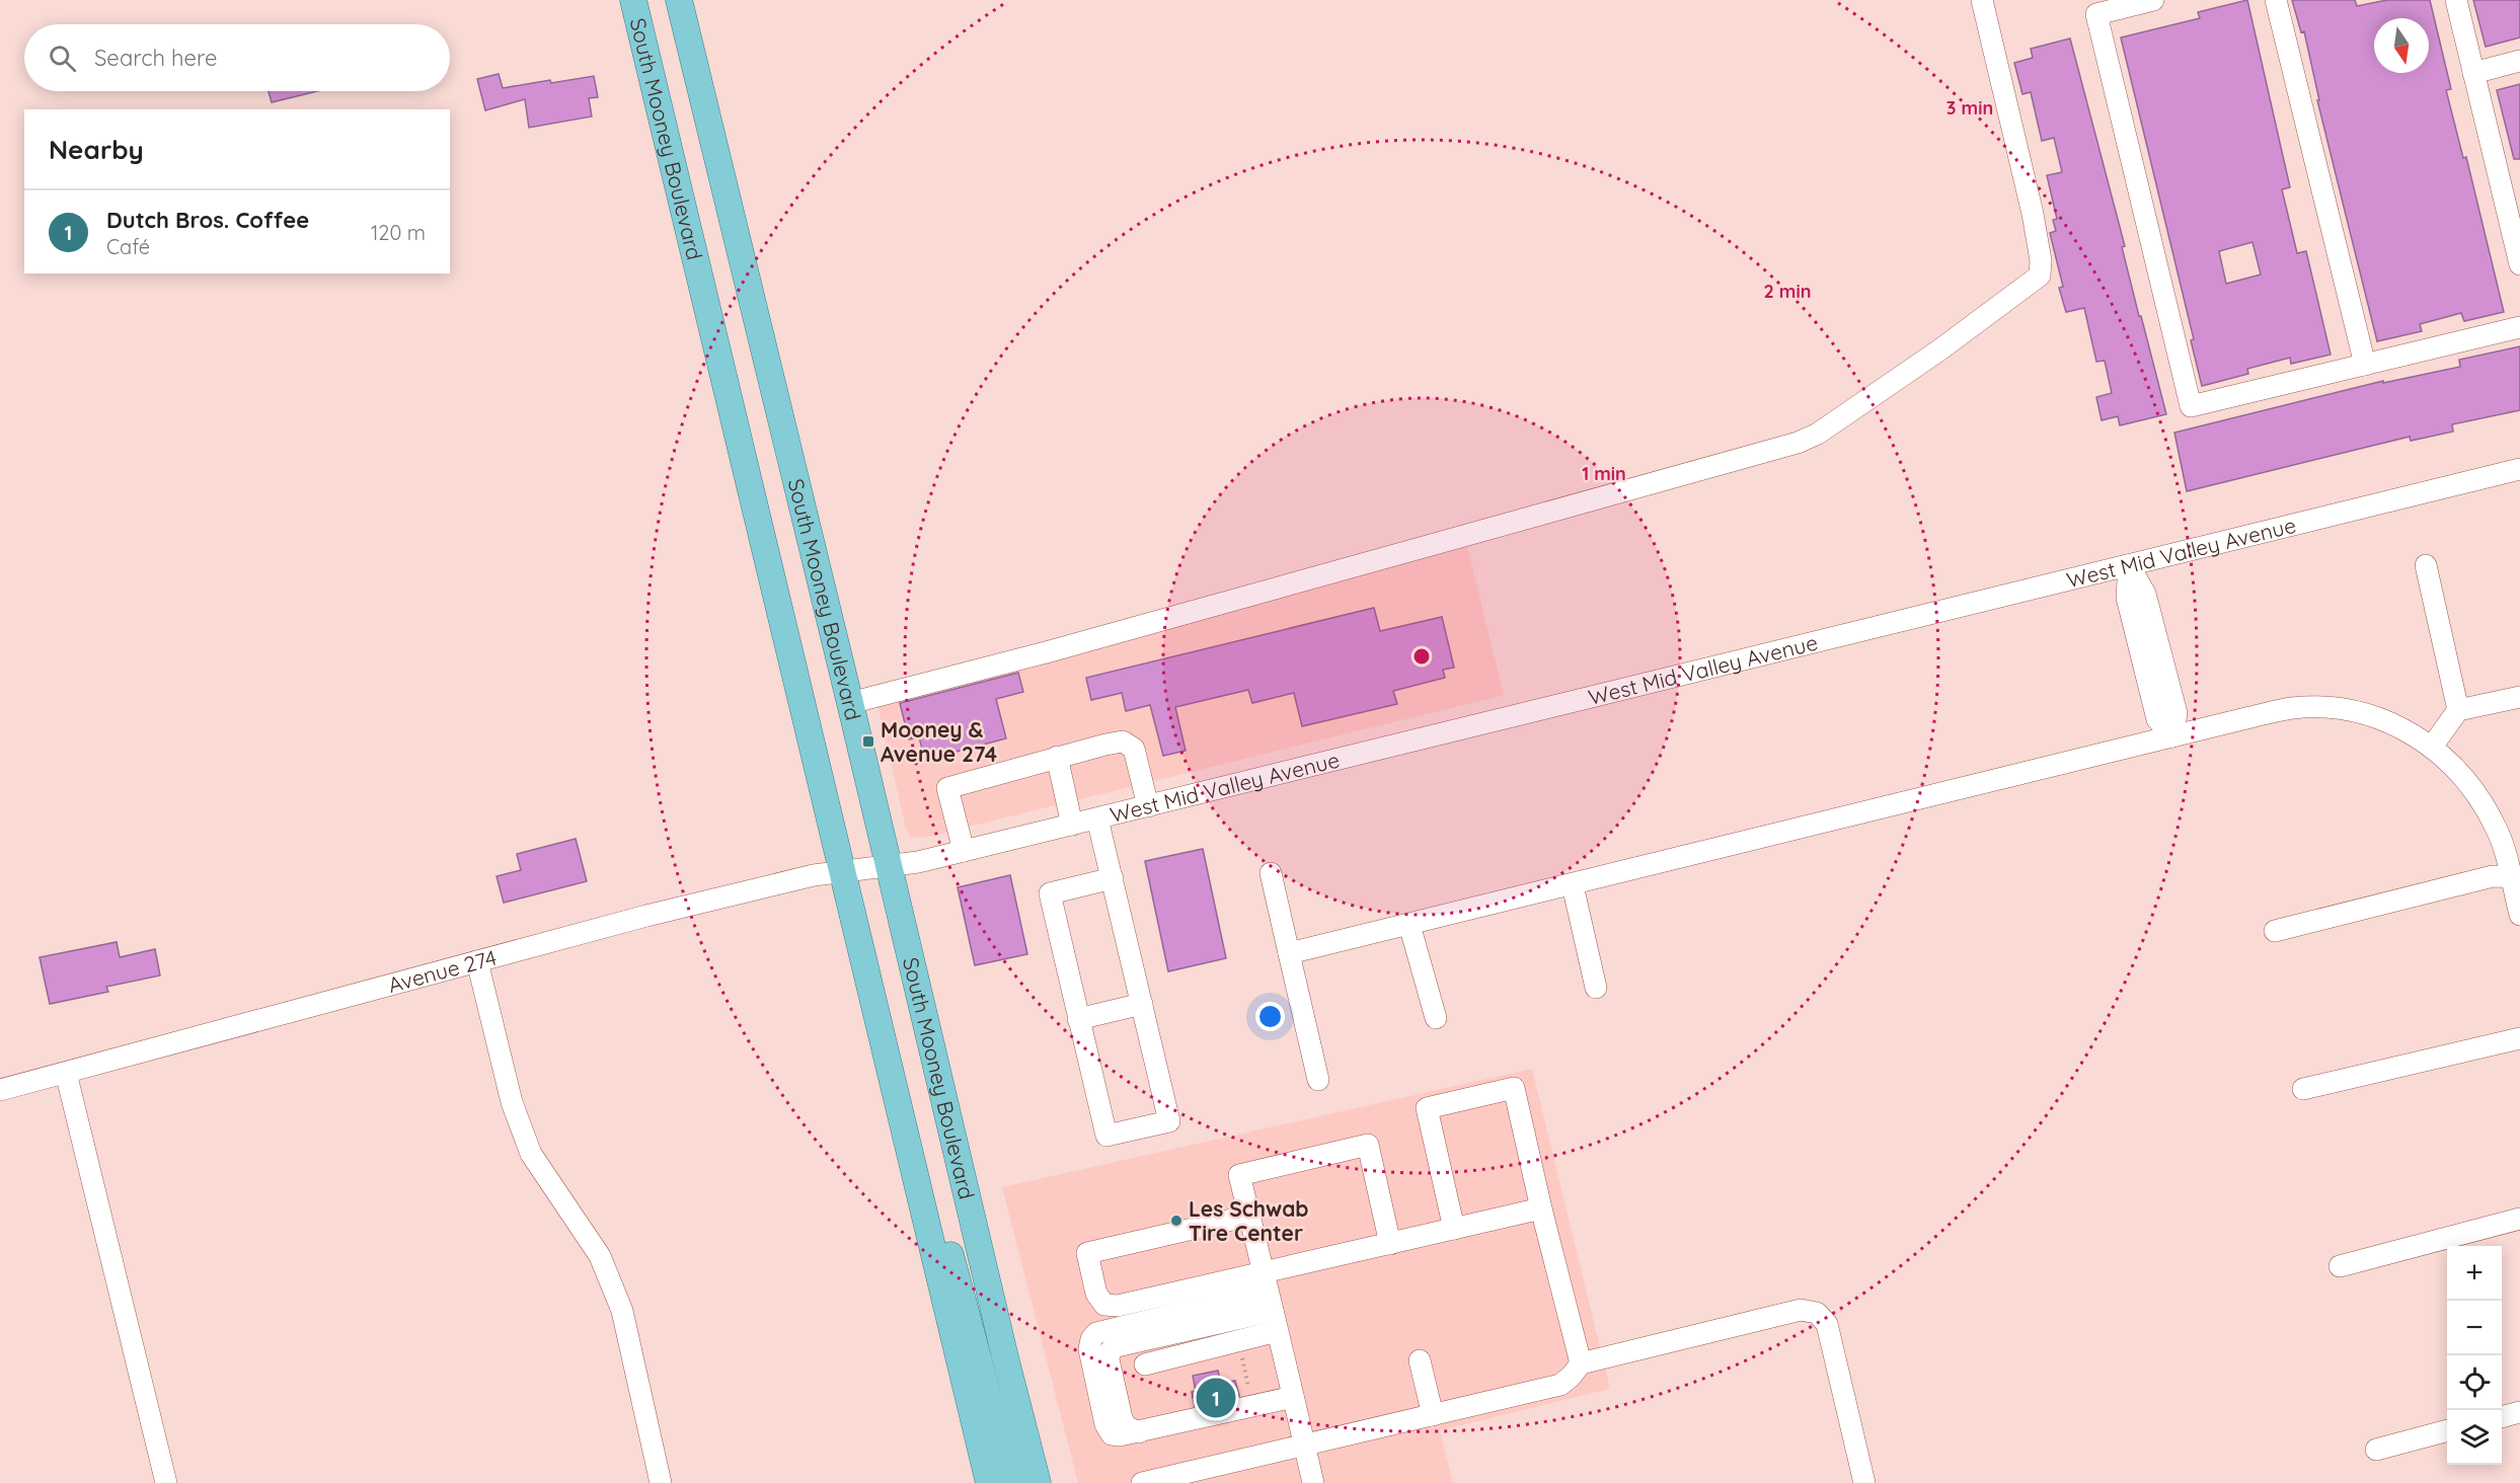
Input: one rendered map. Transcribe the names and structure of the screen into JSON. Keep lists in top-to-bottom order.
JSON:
{
  "streets": {
    "main road": ["South Mooney Boulevard"],
    "street": ["West Mid Valley Avenue", "Avenue 274"]
  },
  "crossings": [
    ["South Mooney Boulevard", "West Mid Valley Avenue"],
    ["South Mooney Boulevard", "Avenue 274"],
    ["West Mid Valley Avenue", "Avenue 274"]
  ],
  "places": {
    "transit": ["Mooney & Avenue 274"],
    "other": ["Les Schwab Tire Center"]
  },
  "north": "bottom",
  "page": {
    "search": "Search here",
    "heading": "Nearby",
    "list": [
      {
        "mark": "1",
        "name": "Dutch Bros. Coffee",
        "note": "Café",
        "value": "120 m"
      }
    ],
    "map_buttons": ["+", "−"],
    "pins": "1"
  },
  "rings": ["3 min", "2 min", "1 min"]
}
